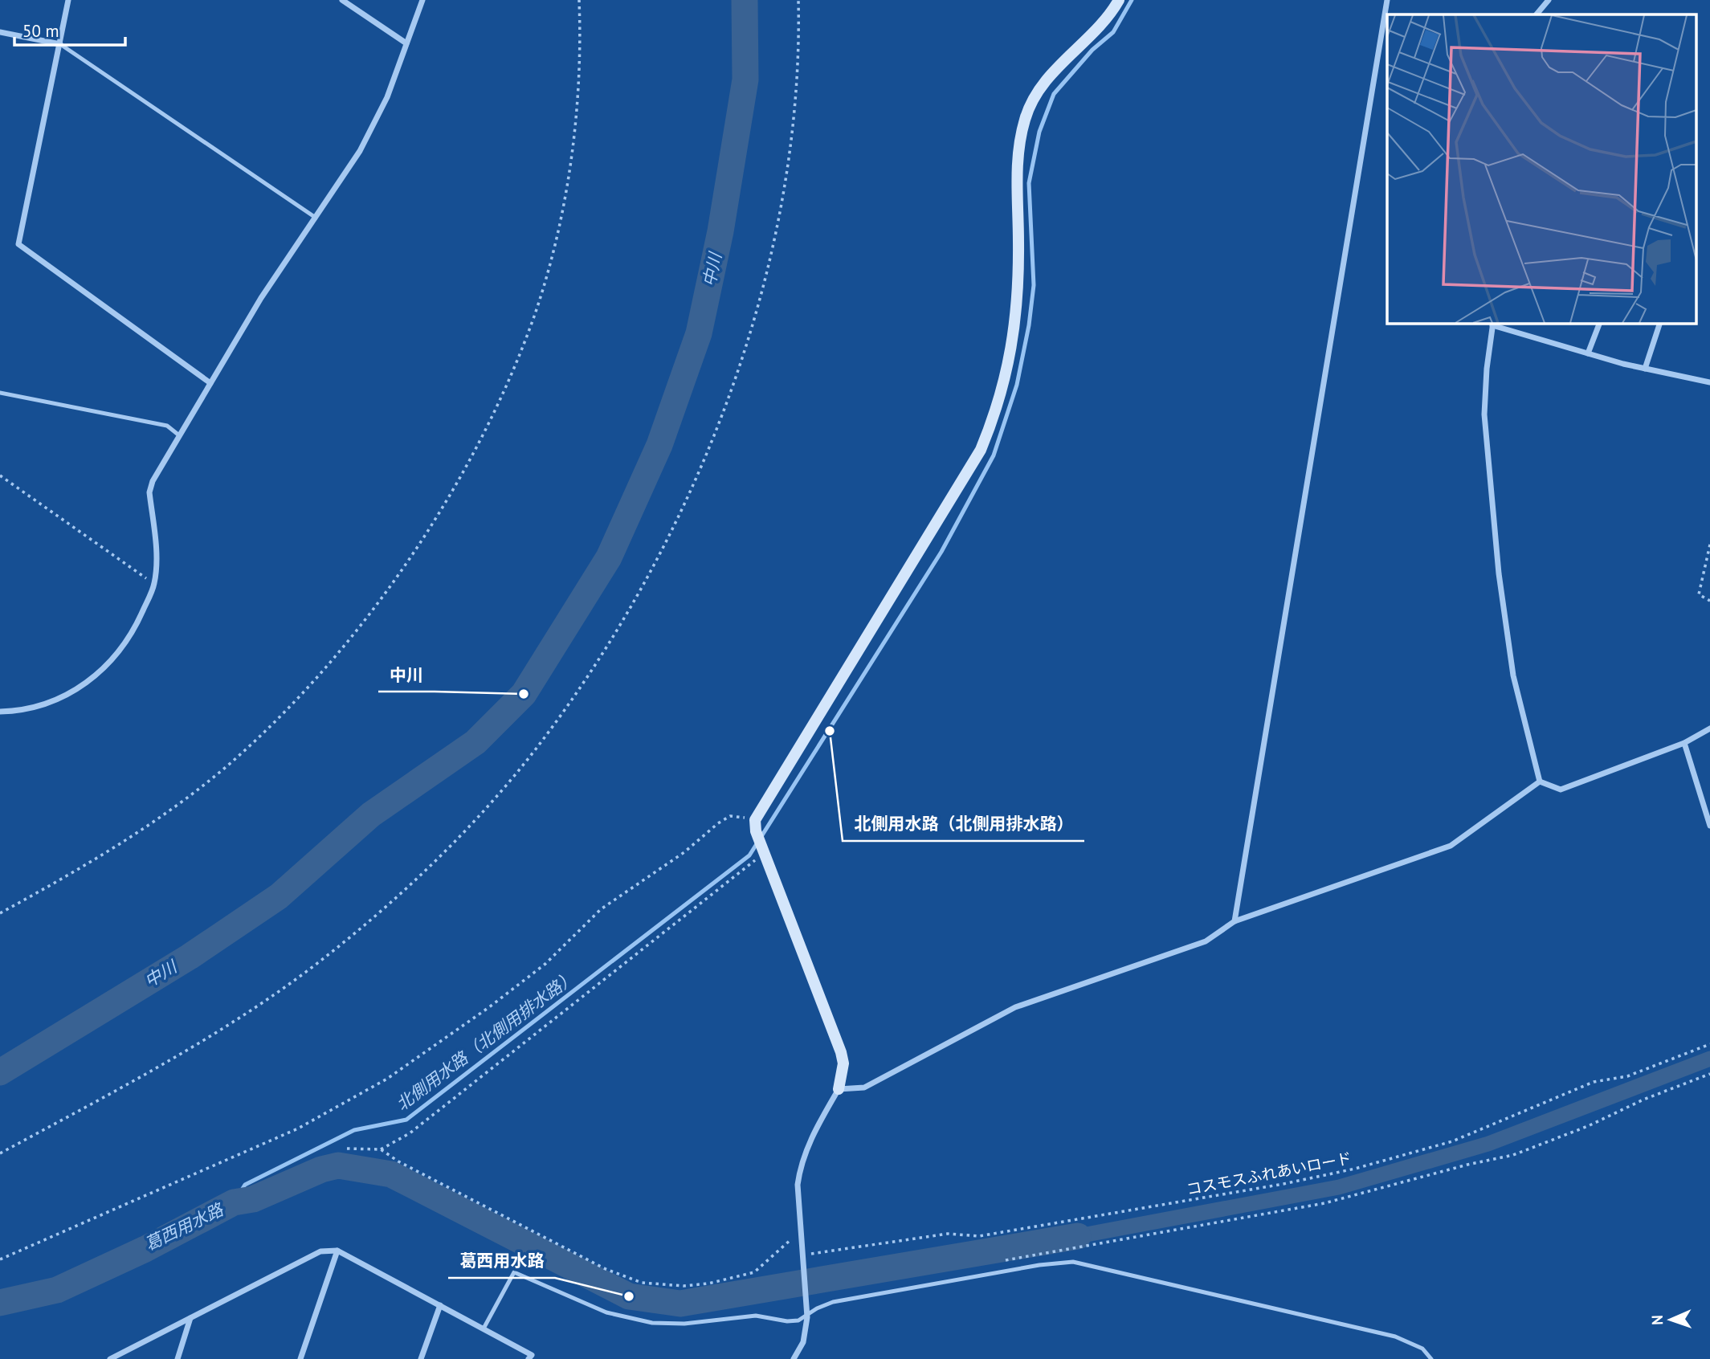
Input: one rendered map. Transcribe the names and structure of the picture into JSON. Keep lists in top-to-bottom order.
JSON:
{
  "streets": {
    "path": ["コスモスふれあいロード"]
  },
  "water": ["中川", "北側用水路（北側用排水路）", "葛西用水路"],
  "places": ["中川", "北側用水路（北側用排水路）", "葛西用水路"],
  "scale_bar": "50 m",
  "north": "left"
}
